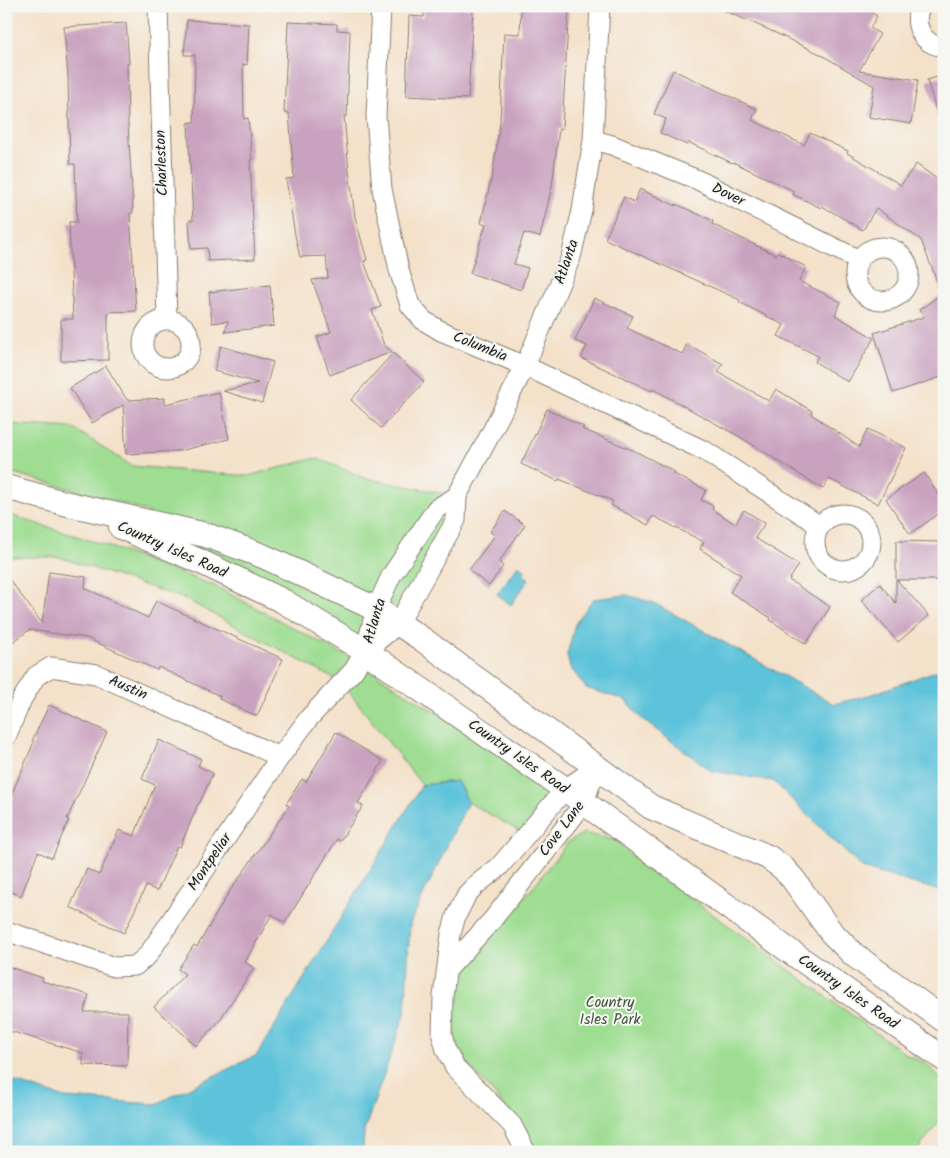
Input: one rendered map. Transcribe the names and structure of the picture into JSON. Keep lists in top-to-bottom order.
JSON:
{
  "streets": {
    "street": [
      "Charleston",
      "Dover",
      "Atlanta",
      "Columbia",
      "Country Isles Road",
      "Austin",
      "Cove Lane",
      "Montpeliar"
    ]
  },
  "crossings": [
    ["Dover", "Atlanta"],
    ["Atlanta", "Columbia"],
    ["Atlanta", "Country Isles Road"],
    ["Atlanta", "Montpeliar"],
    ["Country Isles Road", "Cove Lane"],
    ["Country Isles Road", "Montpeliar"],
    ["Austin", "Montpeliar"]
  ],
  "parks": ["Country Isles Park"]
}
